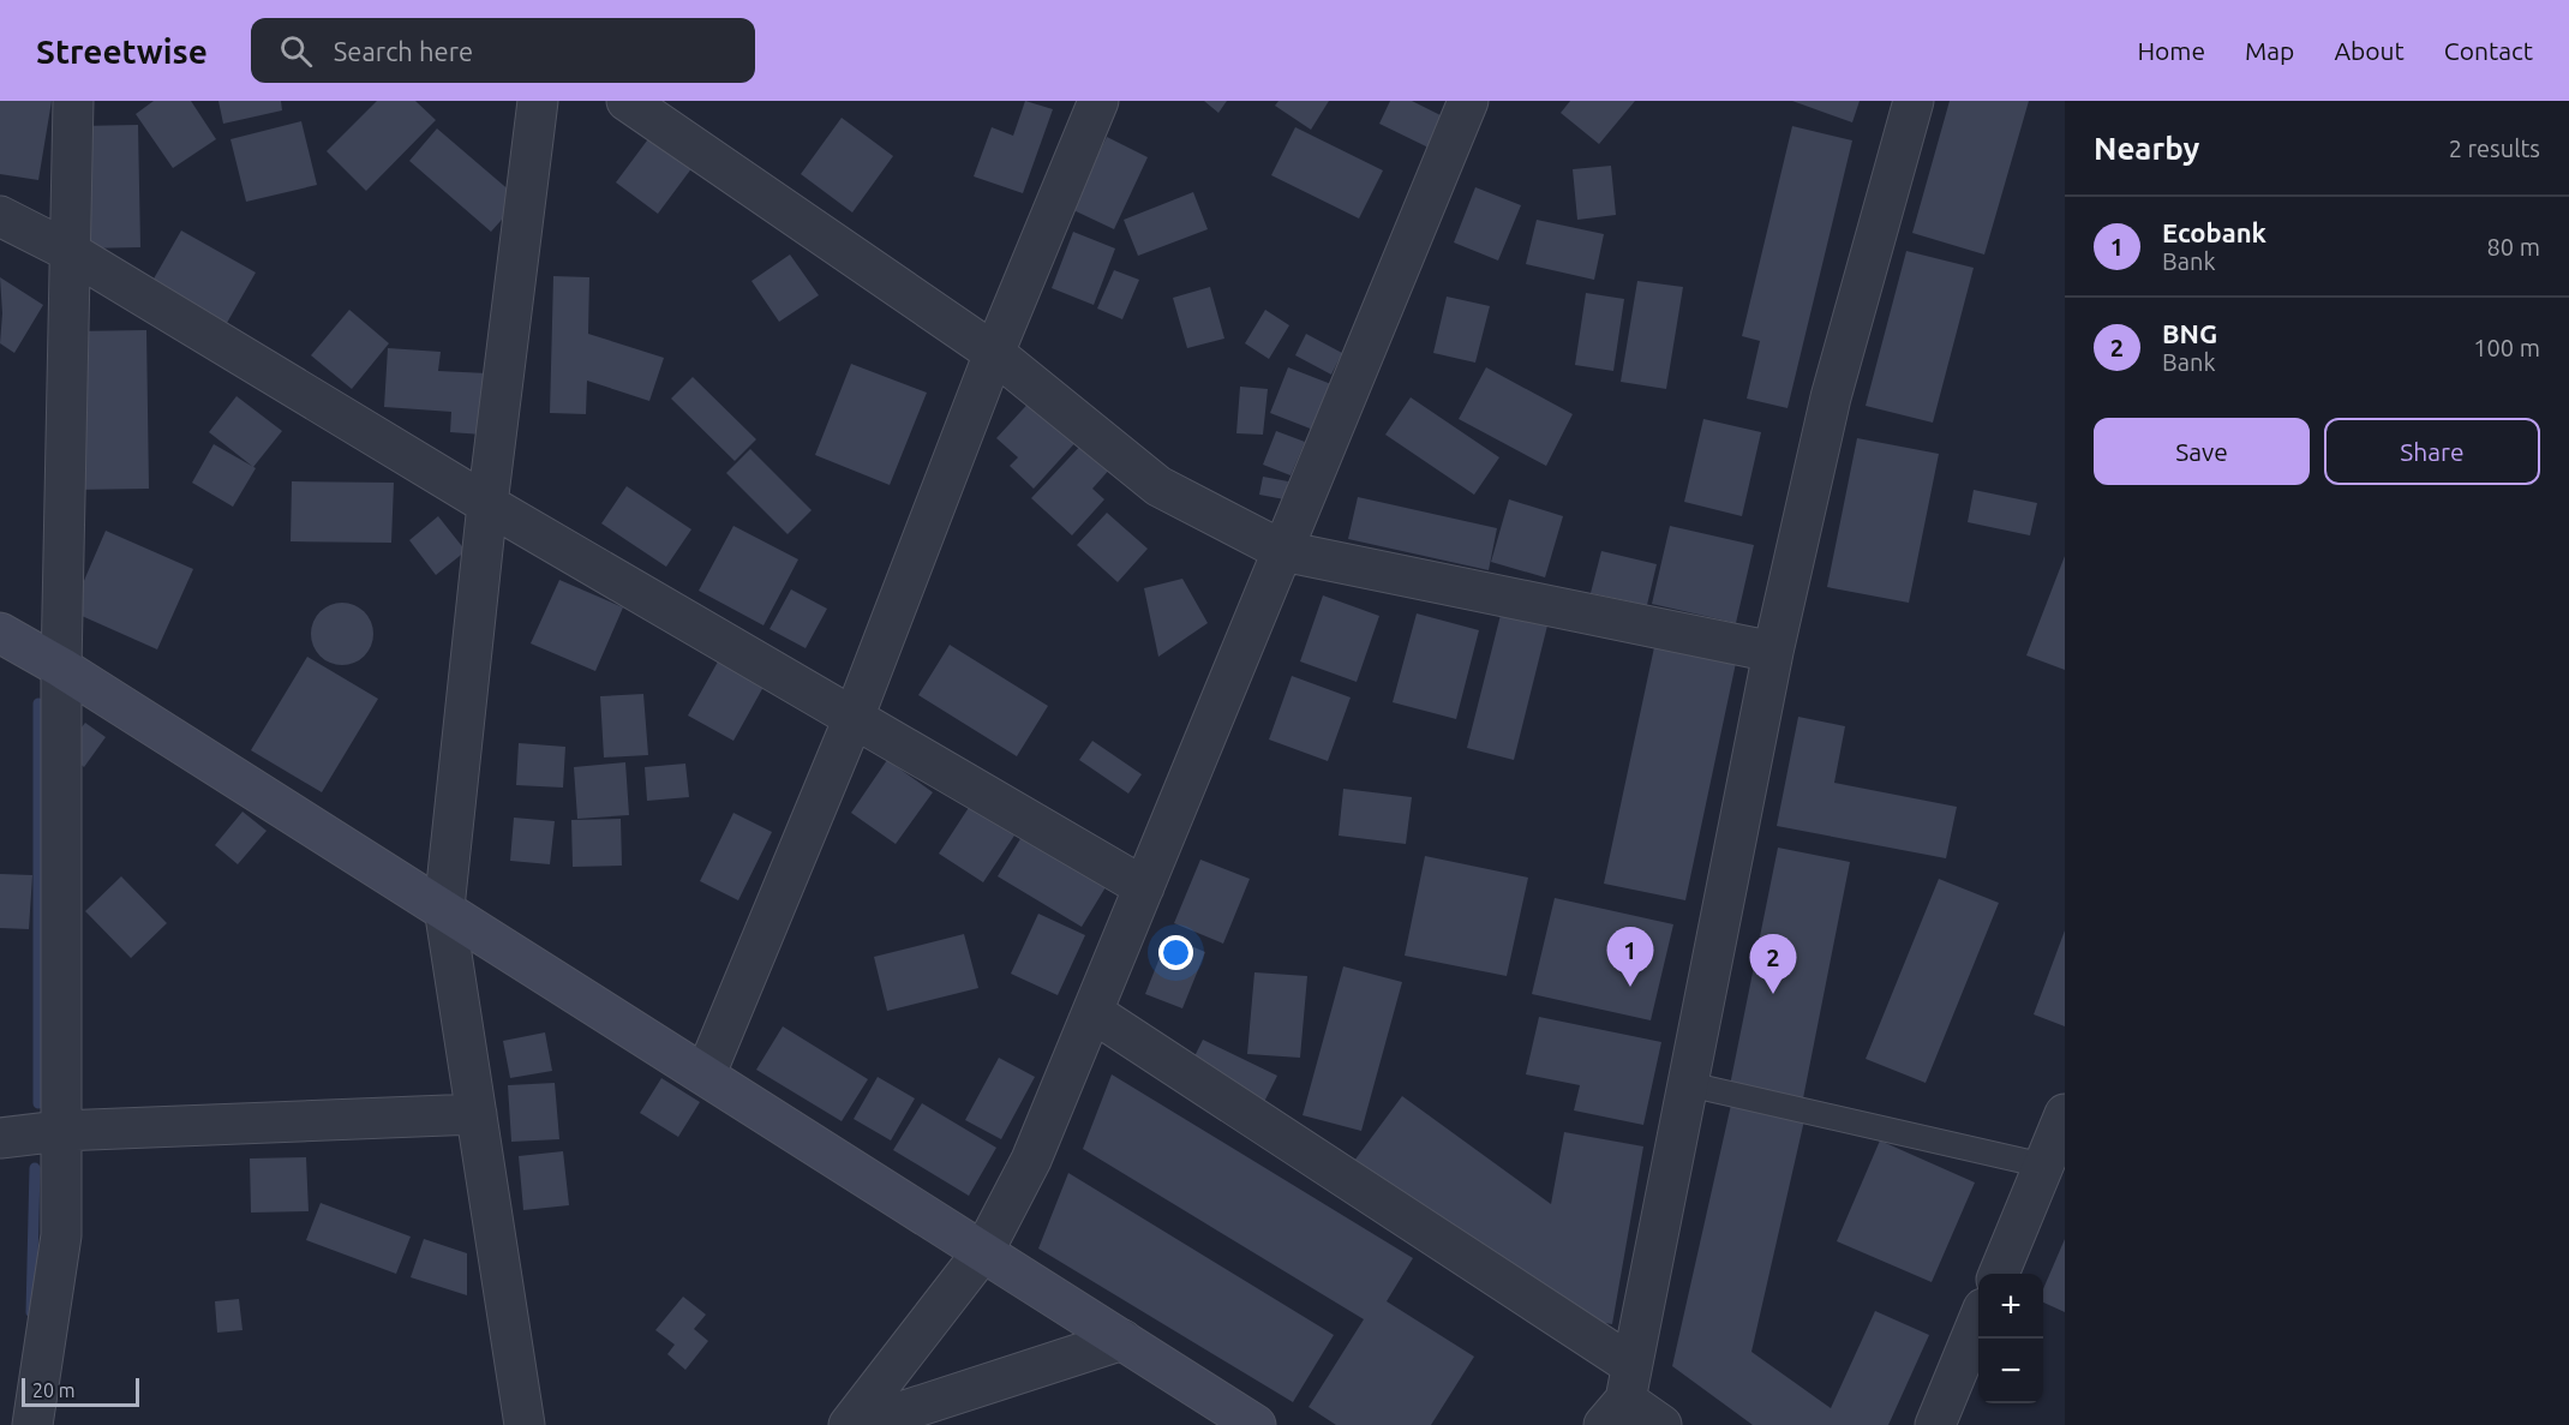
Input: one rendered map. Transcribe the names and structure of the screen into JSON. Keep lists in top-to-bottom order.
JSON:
{
  "scale_bar": "20 m",
  "page": {
    "header": "Streetwise",
    "search": "Search here",
    "nav": [
      "Home",
      "Map",
      "About",
      "Contact"
    ],
    "heading": ["Nearby", "2 results"],
    "list": [
      {
        "mark": "1",
        "name": "Ecobank",
        "note": "Bank",
        "value": "80 m"
      },
      {
        "mark": "2",
        "name": "BNG",
        "note": "Bank",
        "value": "100 m"
      }
    ],
    "buttons": ["Save", "Share"],
    "pins": ["1", "2"],
    "map_buttons": ["+", "−"],
    "scale": "20 m"
  }
}
